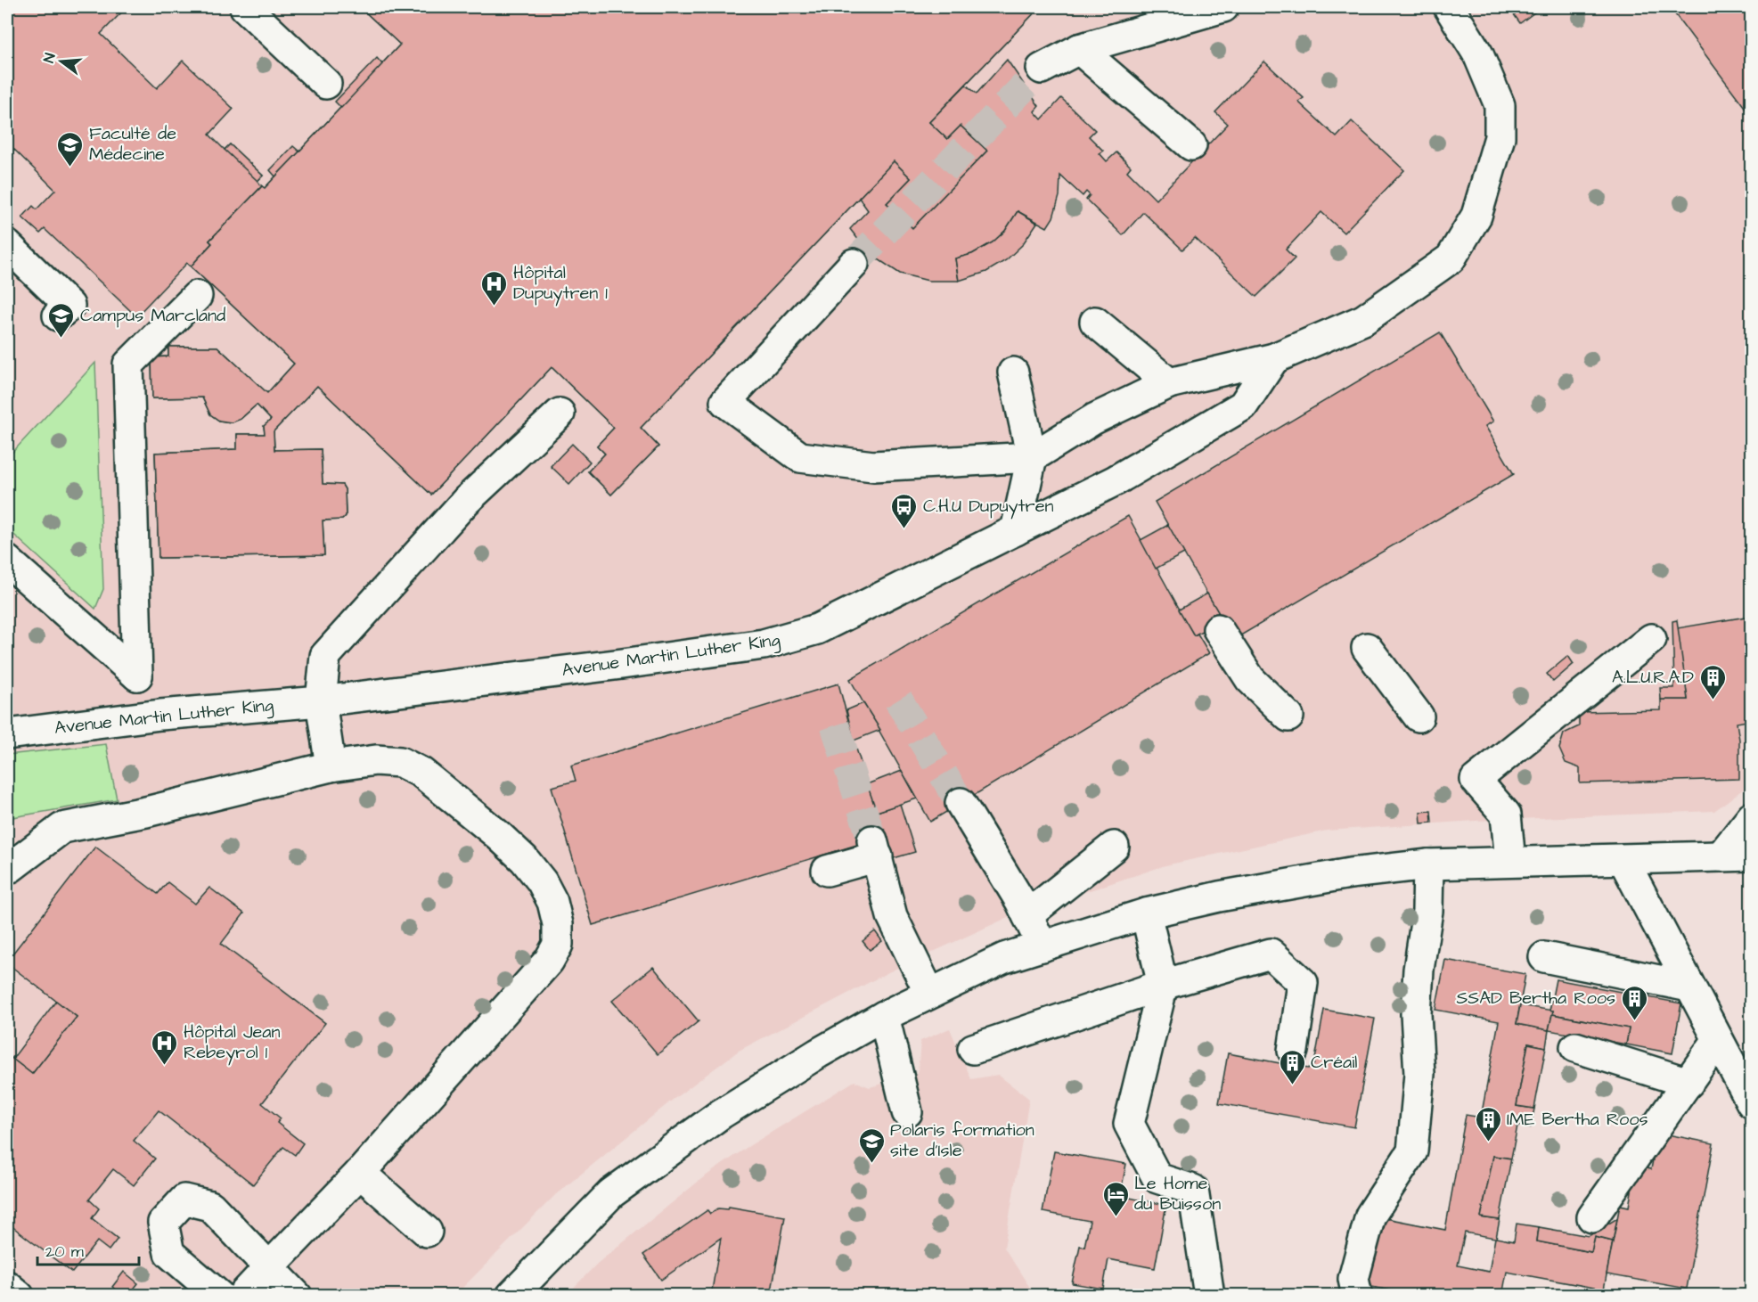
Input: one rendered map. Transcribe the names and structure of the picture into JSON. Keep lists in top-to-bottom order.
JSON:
{
  "streets": {
    "street": ["Avenue Martin Luther King"]
  },
  "places": {
    "school or university": ["Faculté de Médecine", "Campus Marcland", "Polaris formation site d'Isle"],
    "hospital": ["Hôpital Dupuytren 1", "Hôpital Jean Rebeyrol 1"],
    "bus stop": ["C.H.U Dupuytren"],
    "building": [
      "A.L.U.R.A.D",
      "SSAD Bertha Roos",
      "Créail",
      "IME Bertha Roos"
    ],
    "hotel": ["Le Home du Buisson"]
  },
  "scale_bar": "20 m",
  "north": "left"
}
